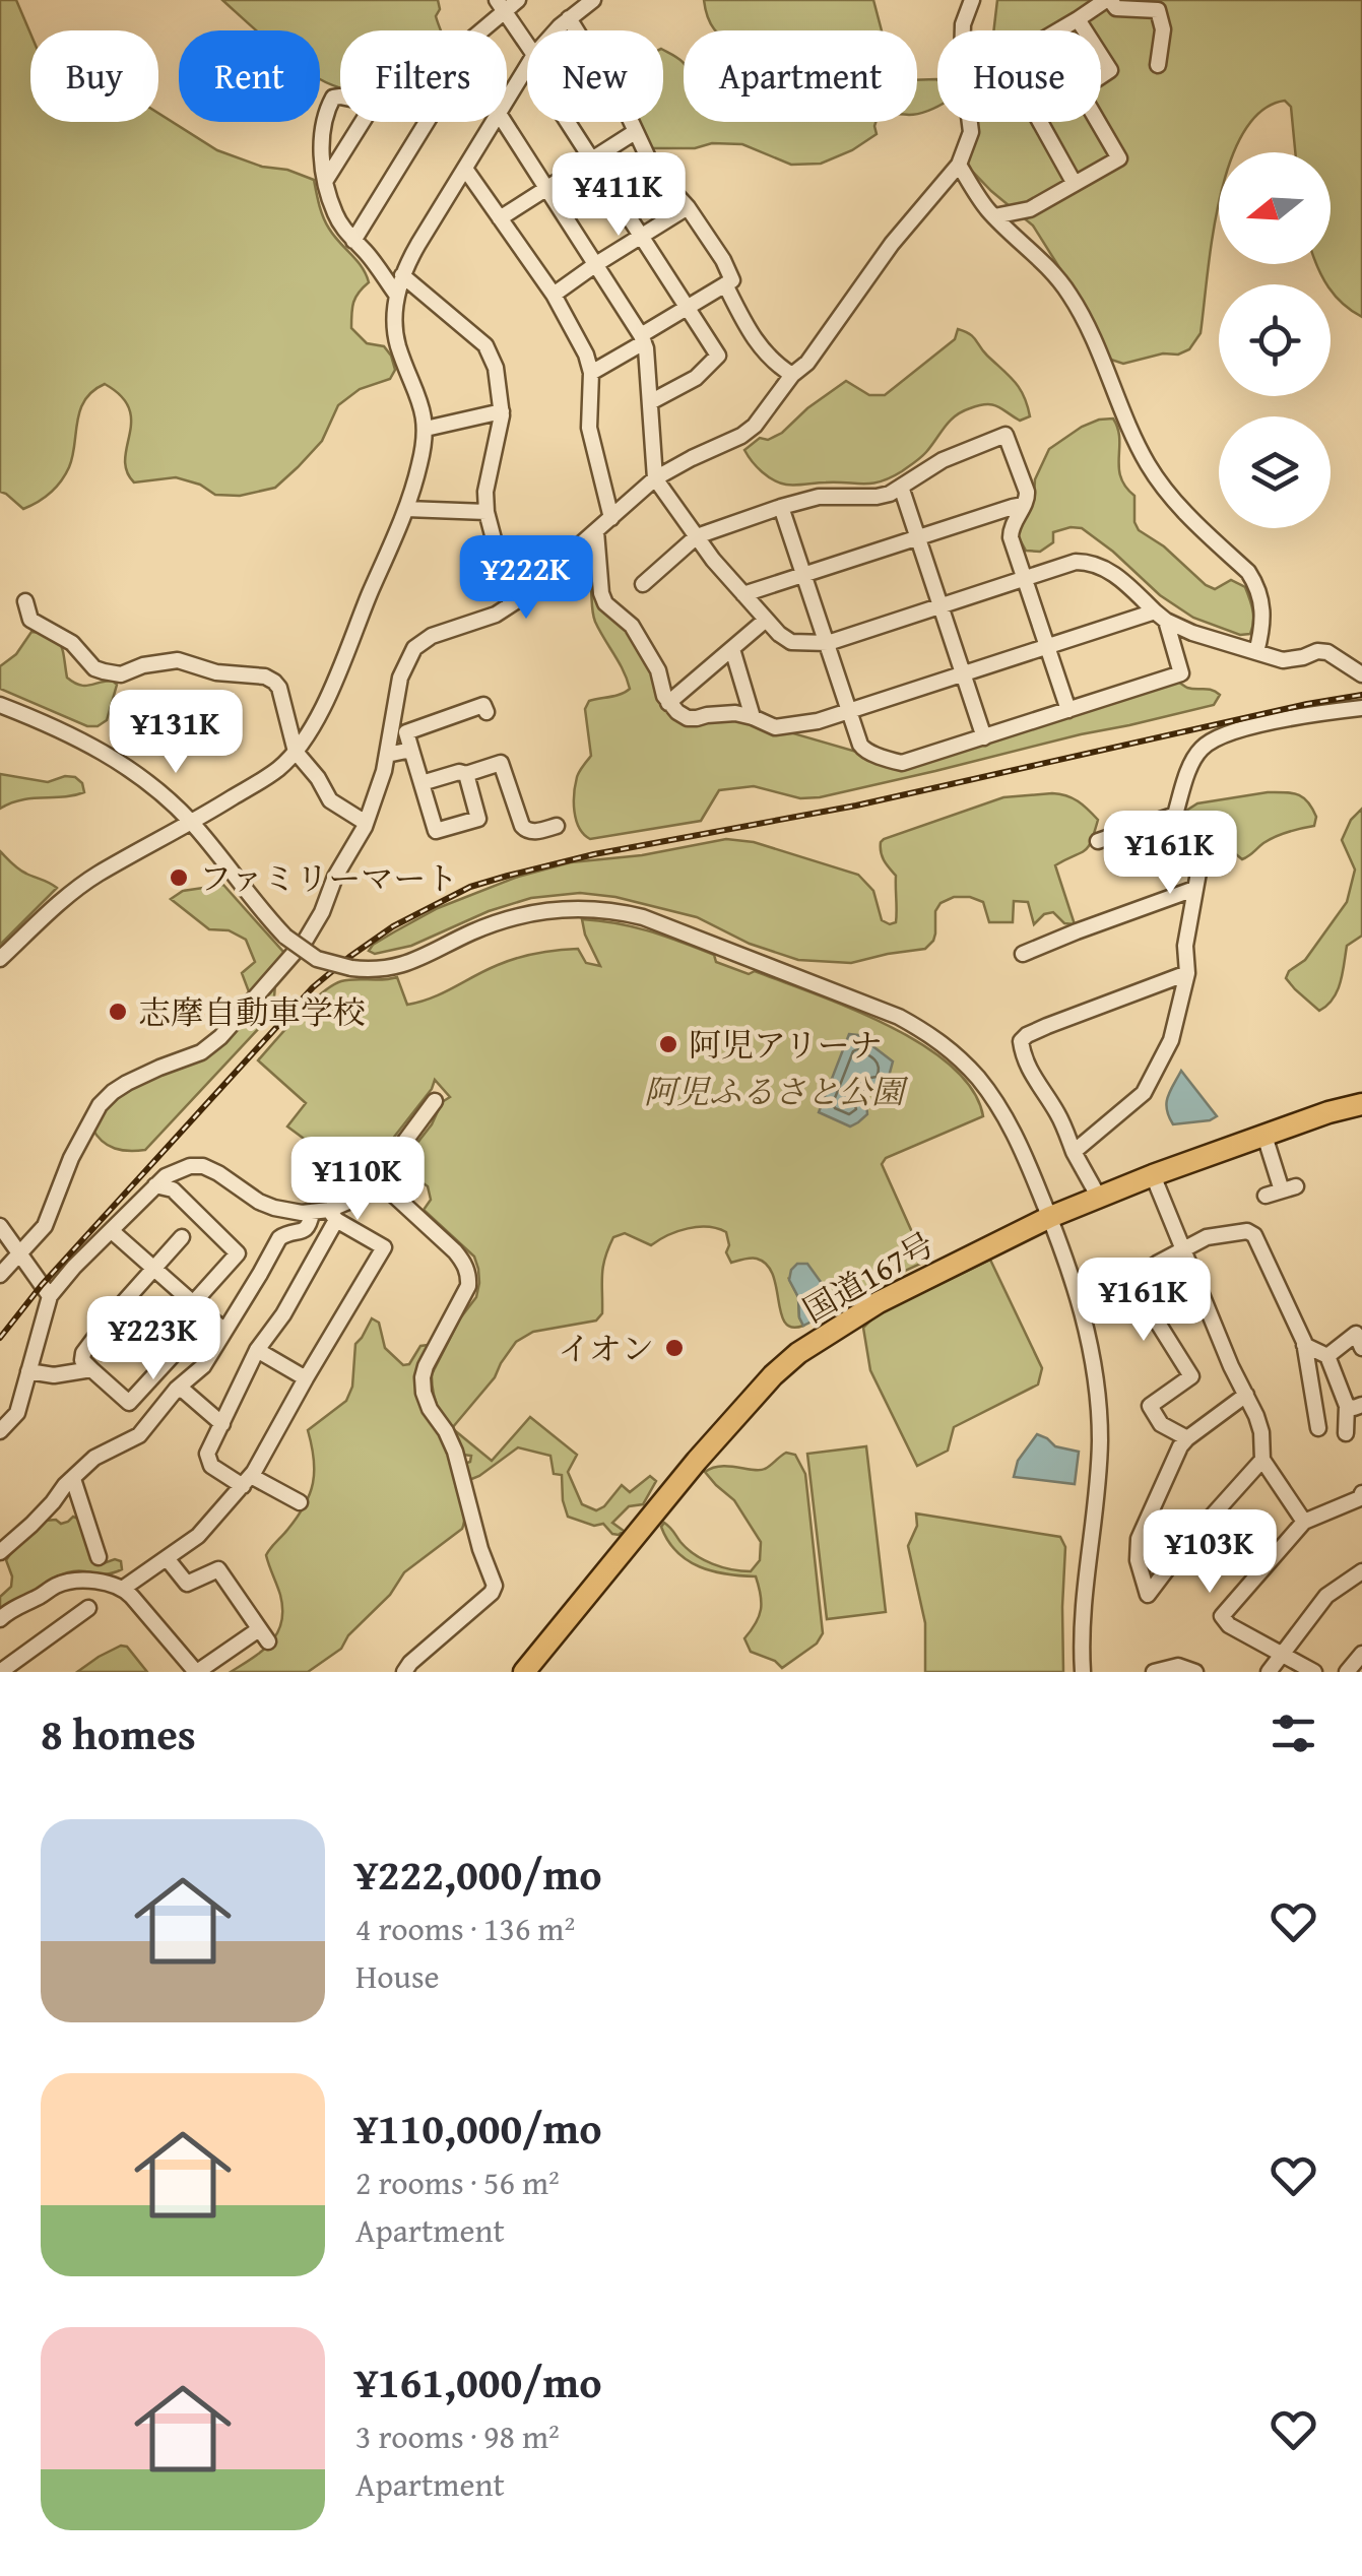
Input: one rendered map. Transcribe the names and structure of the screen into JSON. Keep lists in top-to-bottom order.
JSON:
{
  "streets": {
    "highway": ["国道167号"]
  },
  "parks": ["阿児ふるさと公園"],
  "places": [
    "ファミリーマート",
    "志摩自動車学校",
    "阿児アリーナ",
    "イオン"
  ],
  "north": "left",
  "page": {
    "chip": [
      "Buy",
      "Rent",
      "Filters",
      "New",
      "Apartment",
      "House"
    ],
    "price": [
      "¥411K",
      "¥222K",
      "¥131K",
      "¥161K",
      "¥110K",
      "¥161K",
      "¥223K",
      "¥103K"
    ],
    "heading": "8 homes",
    "list": [
      {
        "name": "¥222,000/mo",
        "note": "4 rooms · 136 m² · House"
      },
      {
        "name": "¥110,000/mo",
        "note": "2 rooms · 56 m² · Apartment"
      },
      {
        "name": "¥161,000/mo",
        "note": "3 rooms · 98 m² · Apartment"
      }
    ]
  }
}
